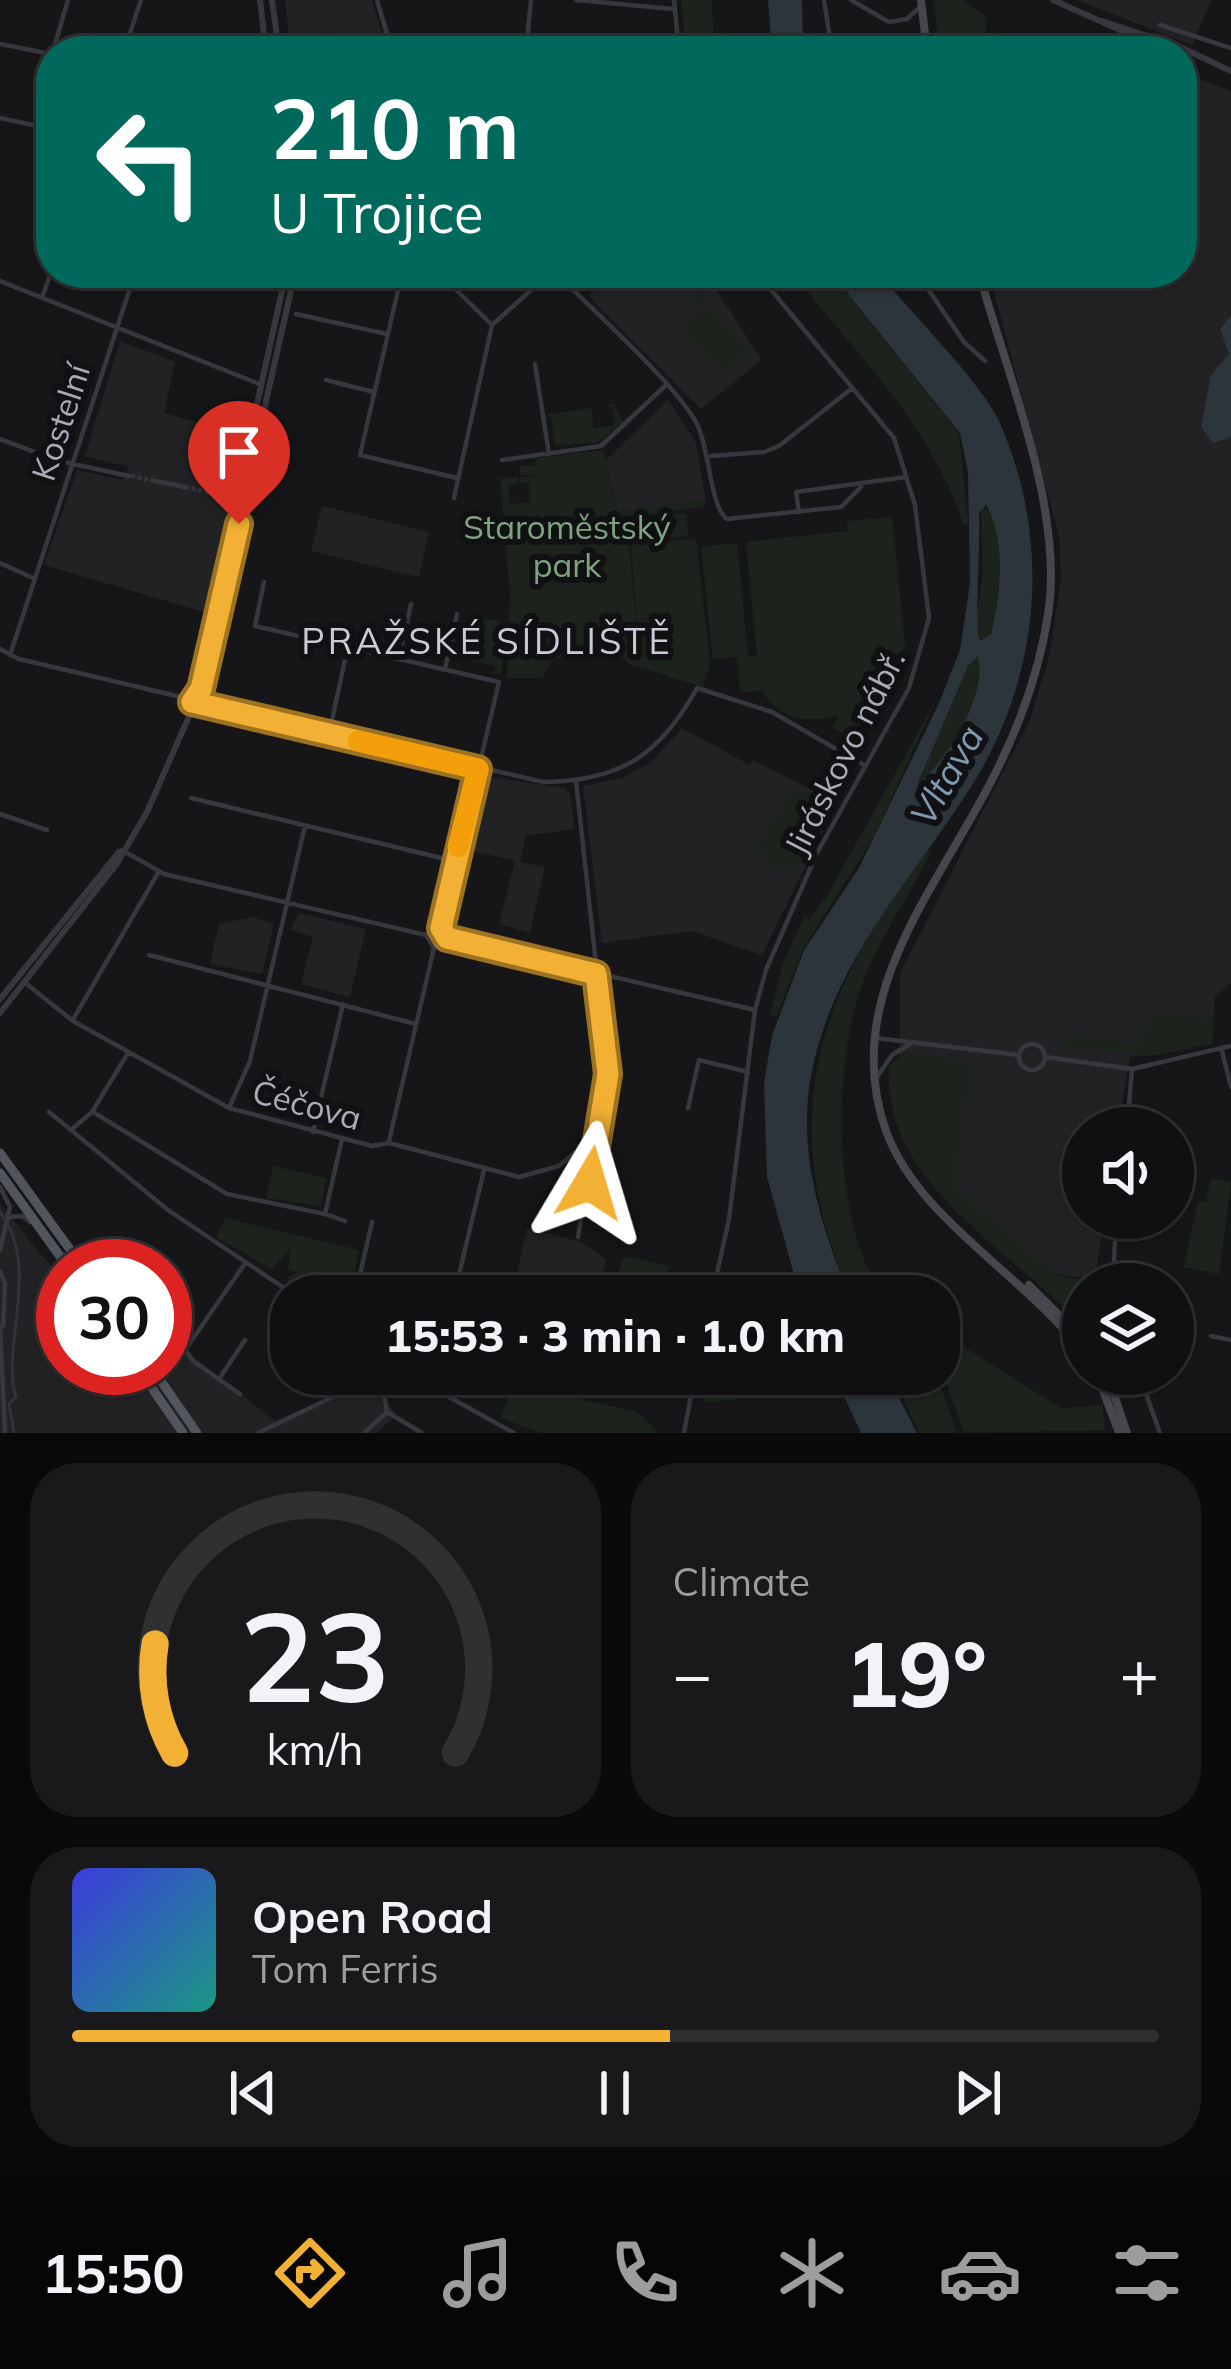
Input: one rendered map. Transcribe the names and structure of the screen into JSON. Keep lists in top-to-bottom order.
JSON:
{
  "streets": {
    "street": ["Kostelní", "Jiráskovo nábř.", "Čéčova"]
  },
  "districts": ["PRAŽSKÉ SÍDLIŠTĚ"],
  "water": ["Vltava"],
  "parks": ["Staroměstský park"],
  "page": {
    "turn": ["210 m", "U Trojice"],
    "limit": "30",
    "trip": "15:53 · 3 min · 1.0 km",
    "tile": "Climate",
    "heat": ["−", "19°", "+"],
    "song": ["Open Road", "Tom Ferris"],
    "tabs": "15:50",
    "gauge": ["23", "km/h"]
  }
}
